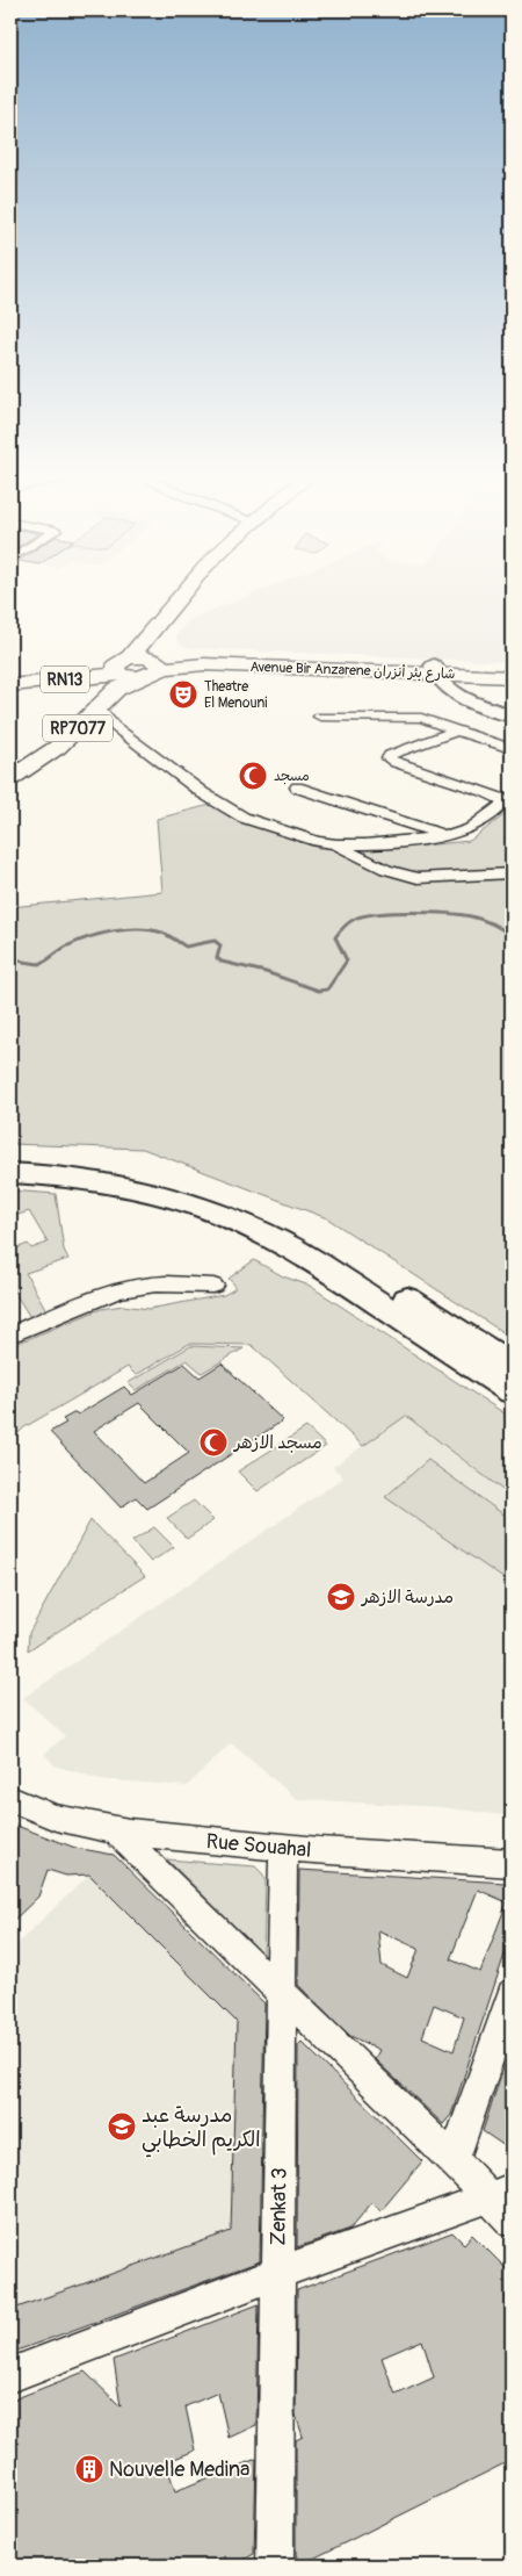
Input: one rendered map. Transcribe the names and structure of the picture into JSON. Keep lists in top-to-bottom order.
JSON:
{
  "streets": {
    "main road": ["Avenue Bir Anzarene شارع بئر أنزران", "RN13", "RP7077"],
    "street": ["Rue Souahal", "Zenkat 3"]
  },
  "crossings": [
    ["Avenue Bir Anzarene شارع بئر أنزران", "RN13"],
    ["Avenue Bir Anzarene شارع بئر أنزران", "RP7077"],
    ["RN13", "RP7077"],
    ["Rue Souahal", "Zenkat 3"]
  ],
  "places": {
    "theatre": ["Theatre El Menouni"],
    "mosque": ["مسجد", "مسجد الازهر"],
    "school or university": ["مدرسة الازهر", "مدرسة عبد الكريم الخطابي"],
    "building": ["Nouvelle Medina"]
  }
}
